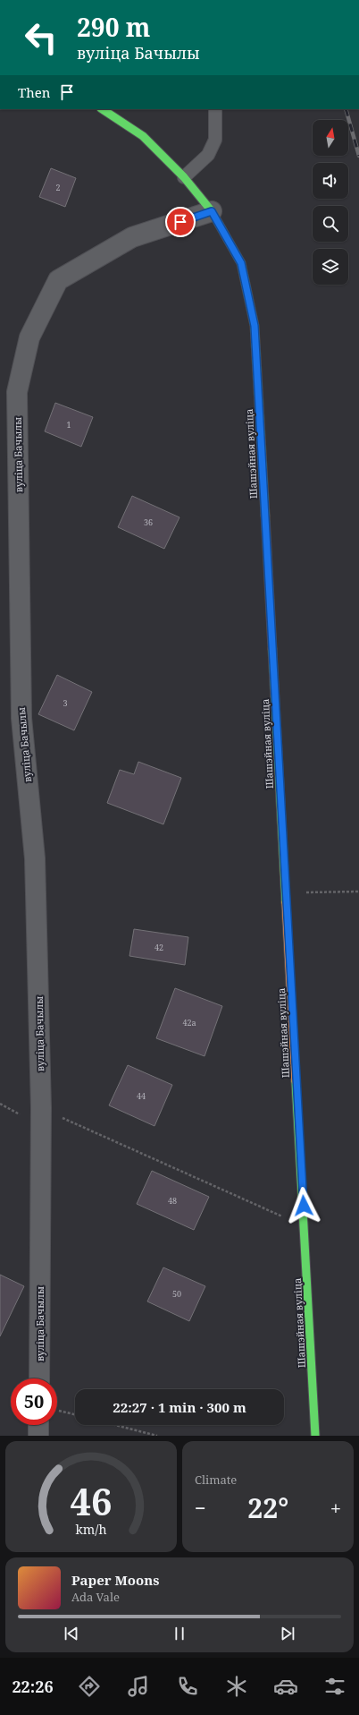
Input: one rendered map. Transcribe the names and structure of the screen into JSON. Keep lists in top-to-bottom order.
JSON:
{
  "streets": {
    "main road": ["Шашэйная вуліца"],
    "street": ["вуліца Бачылы"]
  },
  "crossings": [
    ["Шашэйная вуліца", "вуліца Бачылы"]
  ],
  "house_numbers": [
    "2",
    "1",
    "36",
    "3",
    "42",
    "42а",
    "44",
    "48",
    "50"
  ],
  "north": "top",
  "page": {
    "turn": ["290 m", "вуліца Бачылы"],
    "then": "Then",
    "limit": "50",
    "trip": "22:27 · 1 min · 300 m",
    "tile": "Climate",
    "heat": ["−", "22°", "+"],
    "song": ["Paper Moons", "Ada Vale"],
    "tabs": "22:26",
    "gauge": ["46", "km/h"]
  }
}
